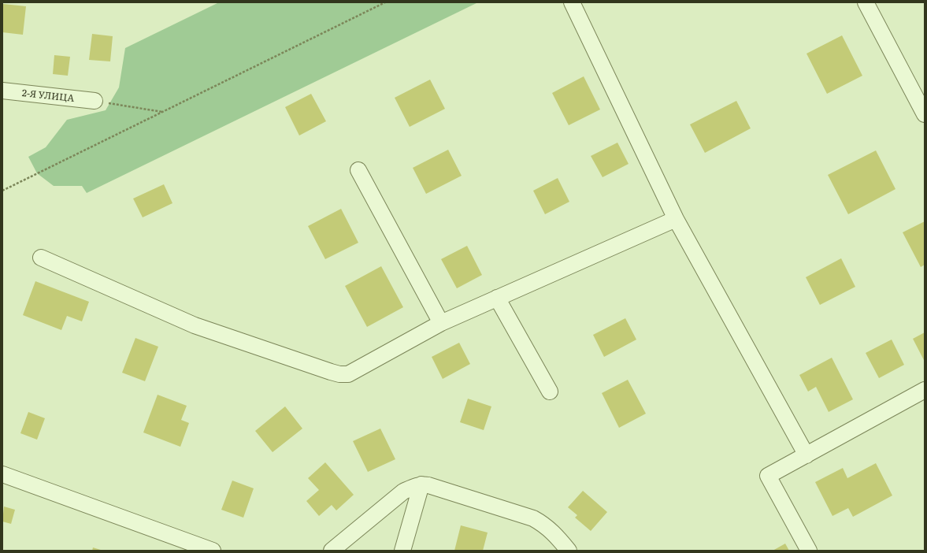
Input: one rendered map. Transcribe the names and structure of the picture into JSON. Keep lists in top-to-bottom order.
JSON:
{
  "streets": {
    "street": ["2-Я УЛИЦА"]
  }
}
